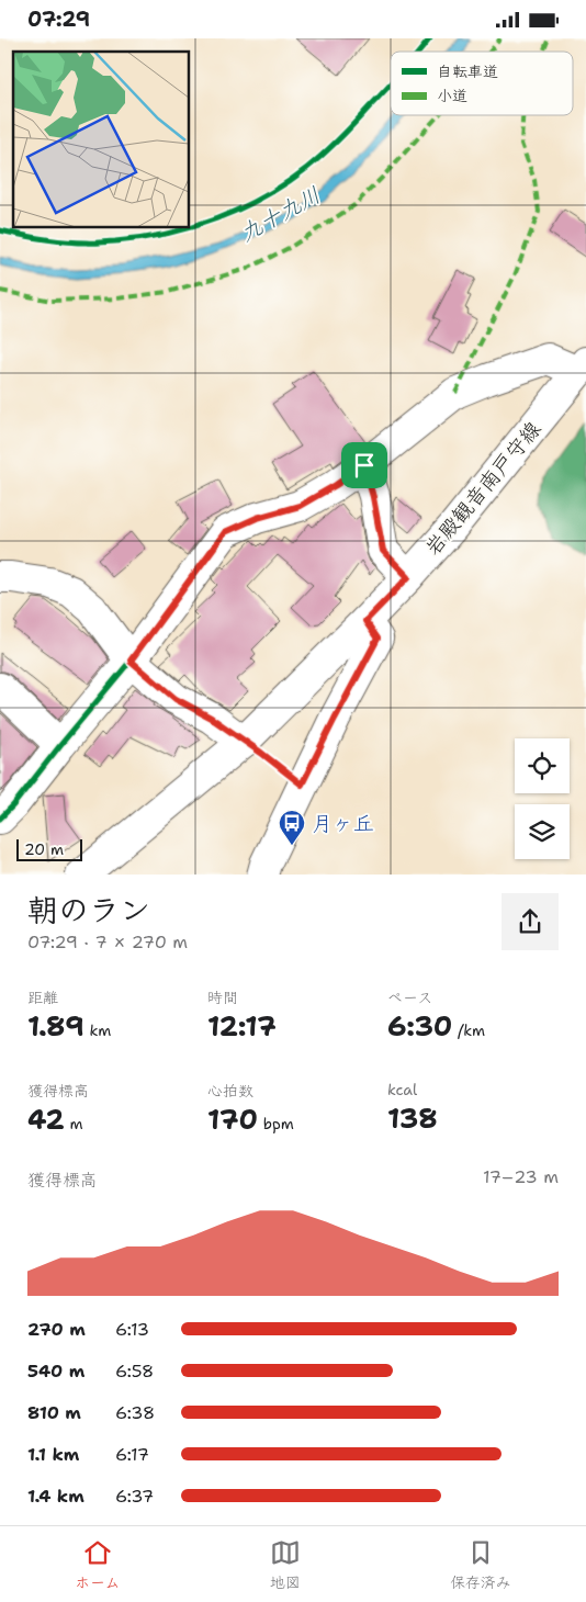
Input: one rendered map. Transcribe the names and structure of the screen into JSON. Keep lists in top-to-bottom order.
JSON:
{
  "streets": {
    "street": ["岩殿観音南戸守線"]
  },
  "water": ["九十九川"],
  "places": {
    "bus stop": ["月ヶ丘"]
  },
  "legend": ["自転車道", "小道"],
  "scale_bar": "20 m",
  "page": {
    "status": "07:29",
    "scale": "20 m",
    "heading": ["朝のラン", "07:29 · 7 × 270 m"],
    "stats": [
      ["距離", "1.89 km"],
      ["時間", "12:17"],
      ["ペース", "6:30 /km"],
      ["獲得標高", "42 m"],
      ["心拍数", "170 bpm"],
      ["kcal", "138"]
    ],
    "chart": ["獲得標高", "17–23 m"],
    "list": [
      {
        "name": "270 m",
        "note": "6:13"
      },
      {
        "name": "540 m",
        "note": "6:58"
      },
      {
        "name": "810 m",
        "note": "6:38"
      },
      {
        "name": "1.1 km",
        "note": "6:17"
      },
      {
        "name": "1.4 km",
        "note": "6:37"
      }
    ],
    "tabs": ["ホーム", "地図", "保存済み"]
  }
}
